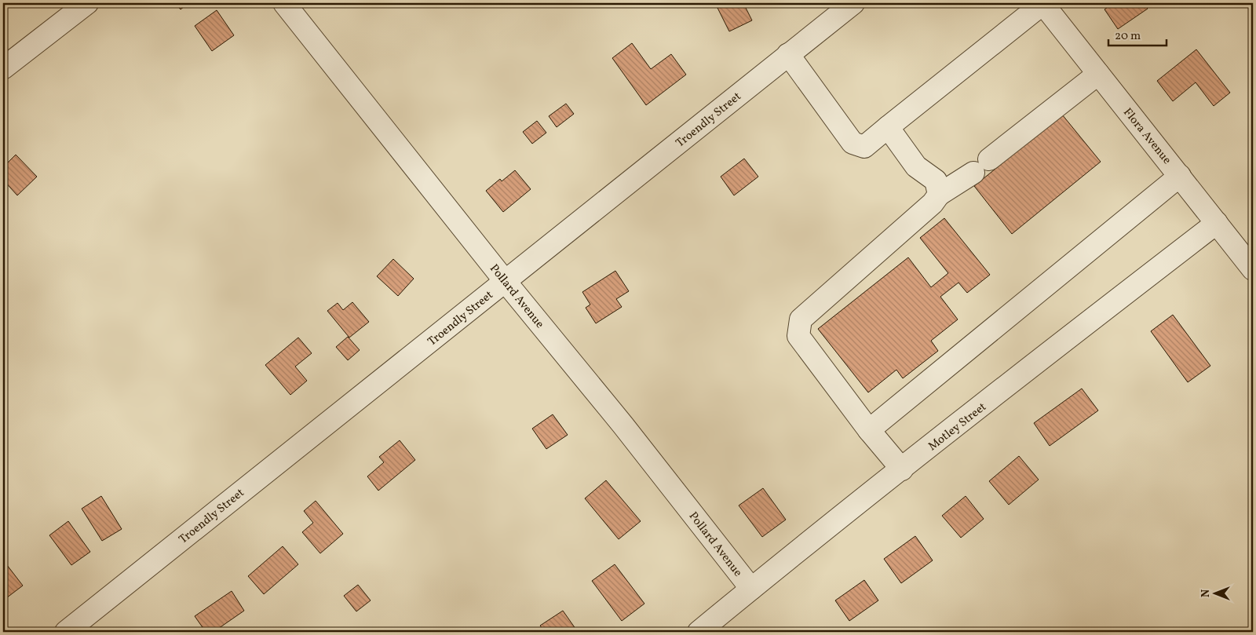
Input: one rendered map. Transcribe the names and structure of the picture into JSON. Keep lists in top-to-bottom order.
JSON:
{
  "streets": {
    "street": [
      "Troendly Street",
      "Flora Avenue",
      "Pollard Avenue",
      "Motley Street"
    ]
  },
  "crossings": [
    ["Troendly Street", "Pollard Avenue"],
    ["Flora Avenue", "Motley Street"],
    ["Pollard Avenue", "Motley Street"]
  ],
  "scale_bar": "20 m",
  "north": "left"
}
